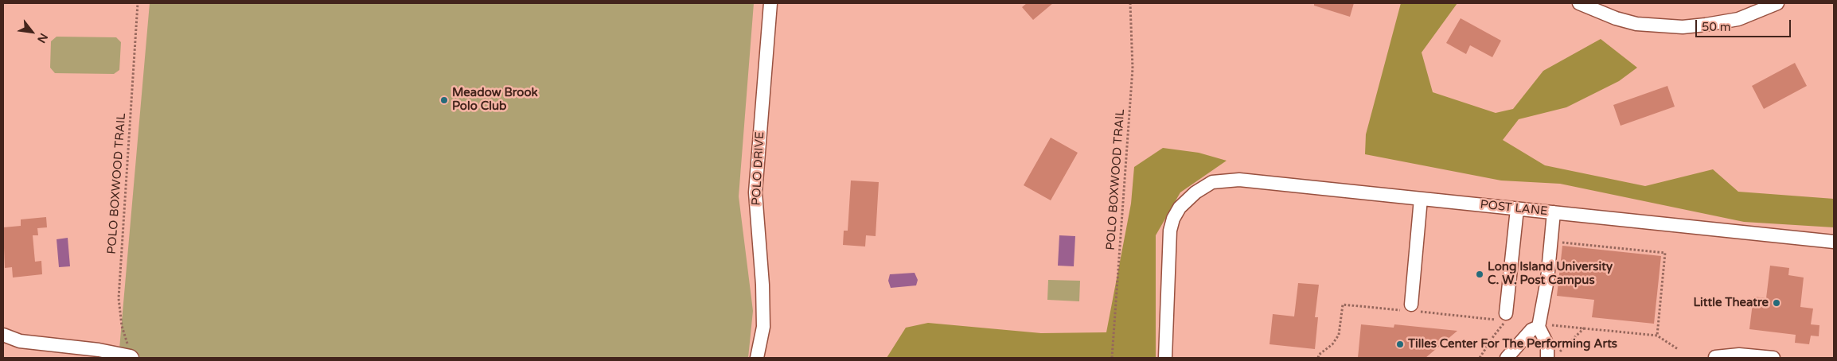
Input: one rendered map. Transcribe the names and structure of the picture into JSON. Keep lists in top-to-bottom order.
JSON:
{
  "streets": {
    "street": ["POLO DRIVE", "POST LANE"],
    "path": ["POLO BOXWOOD TRAIL"]
  },
  "places": [
    "Meadow Brook Polo Club",
    "Long Island University C. W. Post Campus",
    "Little Theatre",
    "Tilles Center For The Performing Arts"
  ],
  "scale_bar": "50 m",
  "north": "bottom right"
}
